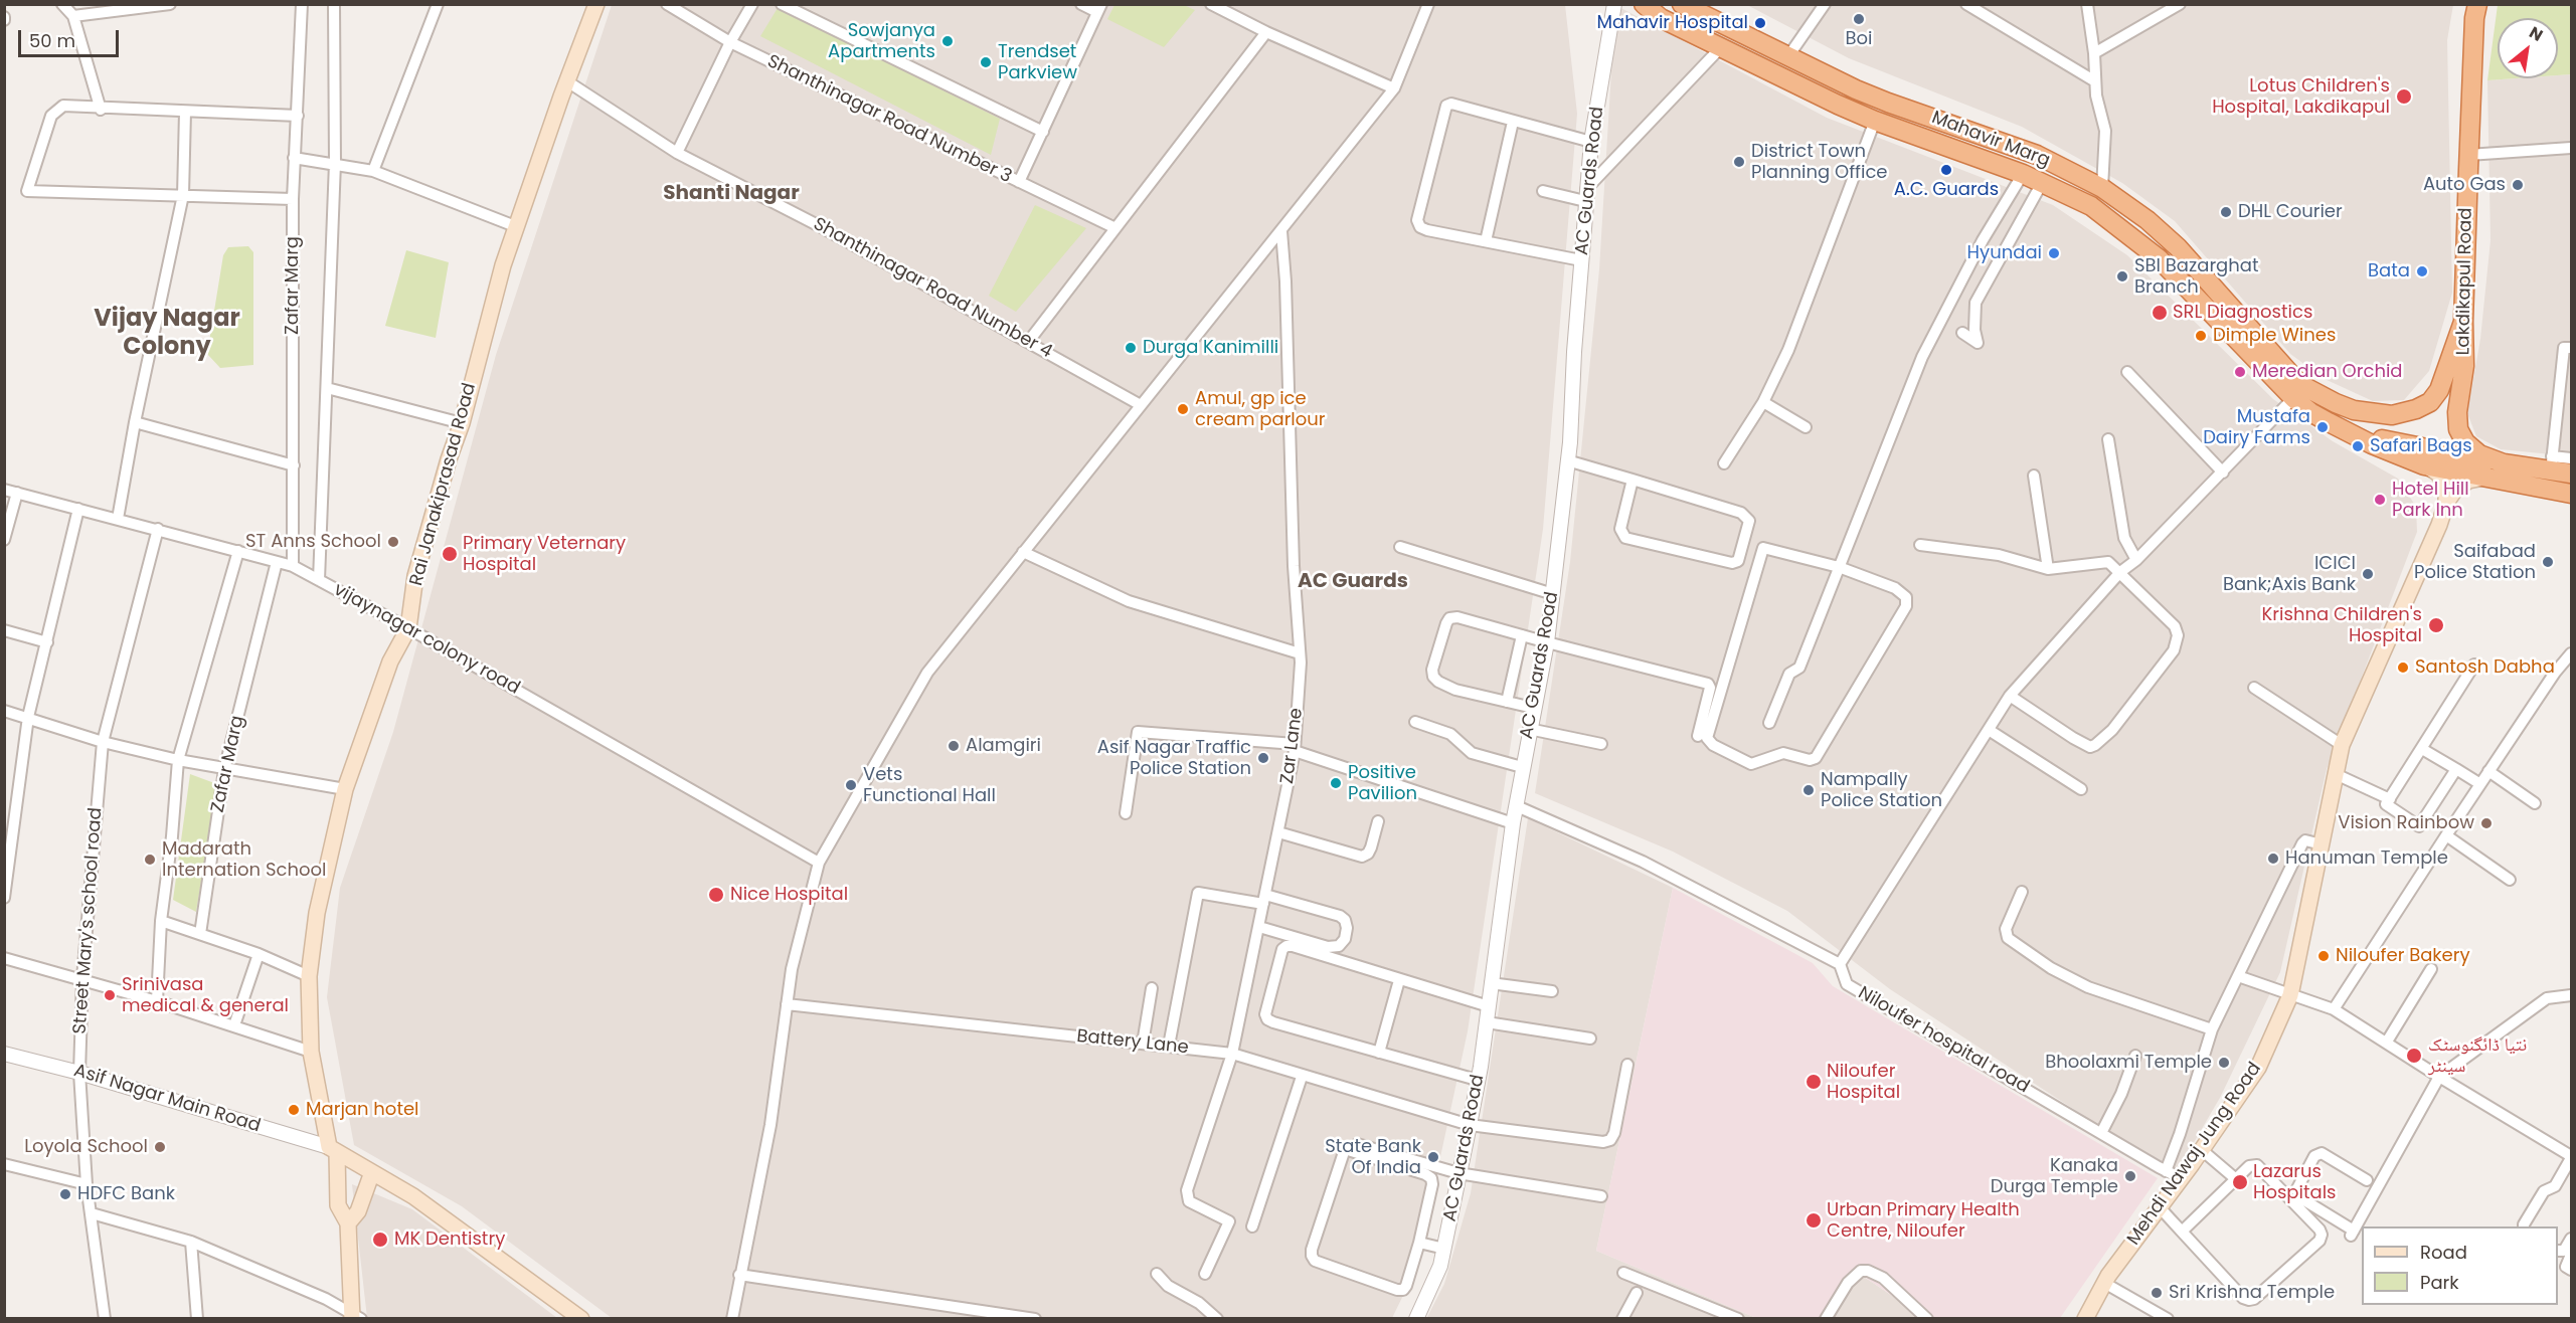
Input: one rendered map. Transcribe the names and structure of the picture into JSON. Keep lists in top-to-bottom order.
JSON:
{
  "streets": {
    "highway": ["Mahavir Marg", "Lakdikapul Road"],
    "main road": ["Rai Janakiprasad Road", "Mehdi Nawaj Jung Road"],
    "street": [
      "Shanthinagar Road Number 3",
      "AC Guards Road",
      "Zafar Marg",
      "Shanthinagar Road Number 4",
      "vijaynagar colony road",
      "Zar Lane",
      "Street Mary's school road",
      "Niloufer hospital road",
      "Battery Lane",
      "Asif Nagar Main Road"
    ]
  },
  "crossings": [
    ["Mahavir Marg", "Lakdikapul Road"],
    ["AC Guards Road", "Battery Lane"],
    ["Zafar Marg", "vijaynagar colony road"],
    ["Shanthinagar Road Number 4", "Rai Janakiprasad Road"],
    ["Rai Janakiprasad Road", "vijaynagar colony road"],
    ["Rai Janakiprasad Road", "Asif Nagar Main Road"],
    ["vijaynagar colony road", "Street Mary's school road"],
    ["Zar Lane", "Battery Lane"],
    ["Street Mary's school road", "Asif Nagar Main Road"],
    ["Niloufer hospital road", "Mehdi Nawaj Jung Road"]
  ],
  "districts": ["Shanti Nagar", "Vijay Nagar Colony", "AC Guards"],
  "places": [
    "Boi",
    "Mahavir Hospital",
    "Sowjanya Apartments",
    "Trendset Parkview",
    "Lotus Children's Hospital, Lakdikapul",
    "District Town Planning Office",
    "A.C. Guards",
    "Auto Gas",
    "DHL Courier",
    "Hyundai",
    "Bata",
    "SBI Bazarghat Branch",
    "SRL Diagnostics",
    "Dimple Wines",
    "Durga Kanimilli",
    "Meredian Orchid",
    "Amul, gp ice cream parlour",
    "Mustafa Dairy Farms",
    "Safari Bags",
    "Hotel Hill Park Inn",
    "ST Anns School",
    "Primary Veternary Hospital",
    "Saifabad Police Station",
    "ICICI Bank;Axis Bank",
    "Krishna Children's Hospital",
    "Santosh Dabha",
    "Alamgiri",
    "Asif Nagar Traffic Police Station",
    "Positive Pavilion",
    "Vets Functional Hall",
    "Nampally Police Station",
    "Vision Rainbow",
    "Hanuman Temple",
    "Madarath Internation School",
    "Nice Hospital",
    "Niloufer Bakery",
    "Srinivasa medical & general",
    "نتیا ڈائگنوسٹک سینٹر",
    "Bhoolaxmi Temple",
    "Niloufer Hospital",
    "Marjan hotel",
    "Loyola School",
    "State Bank Of India",
    "Kanaka Durga Temple",
    "Lazarus Hospitals",
    "HDFC Bank",
    "Urban Primary Health Centre, Niloufer",
    "MK Dentistry",
    "Sri Krishna Temple"
  ],
  "legend": ["Road", "Park"],
  "scale_bar": "50 m",
  "north": "top right"
}
